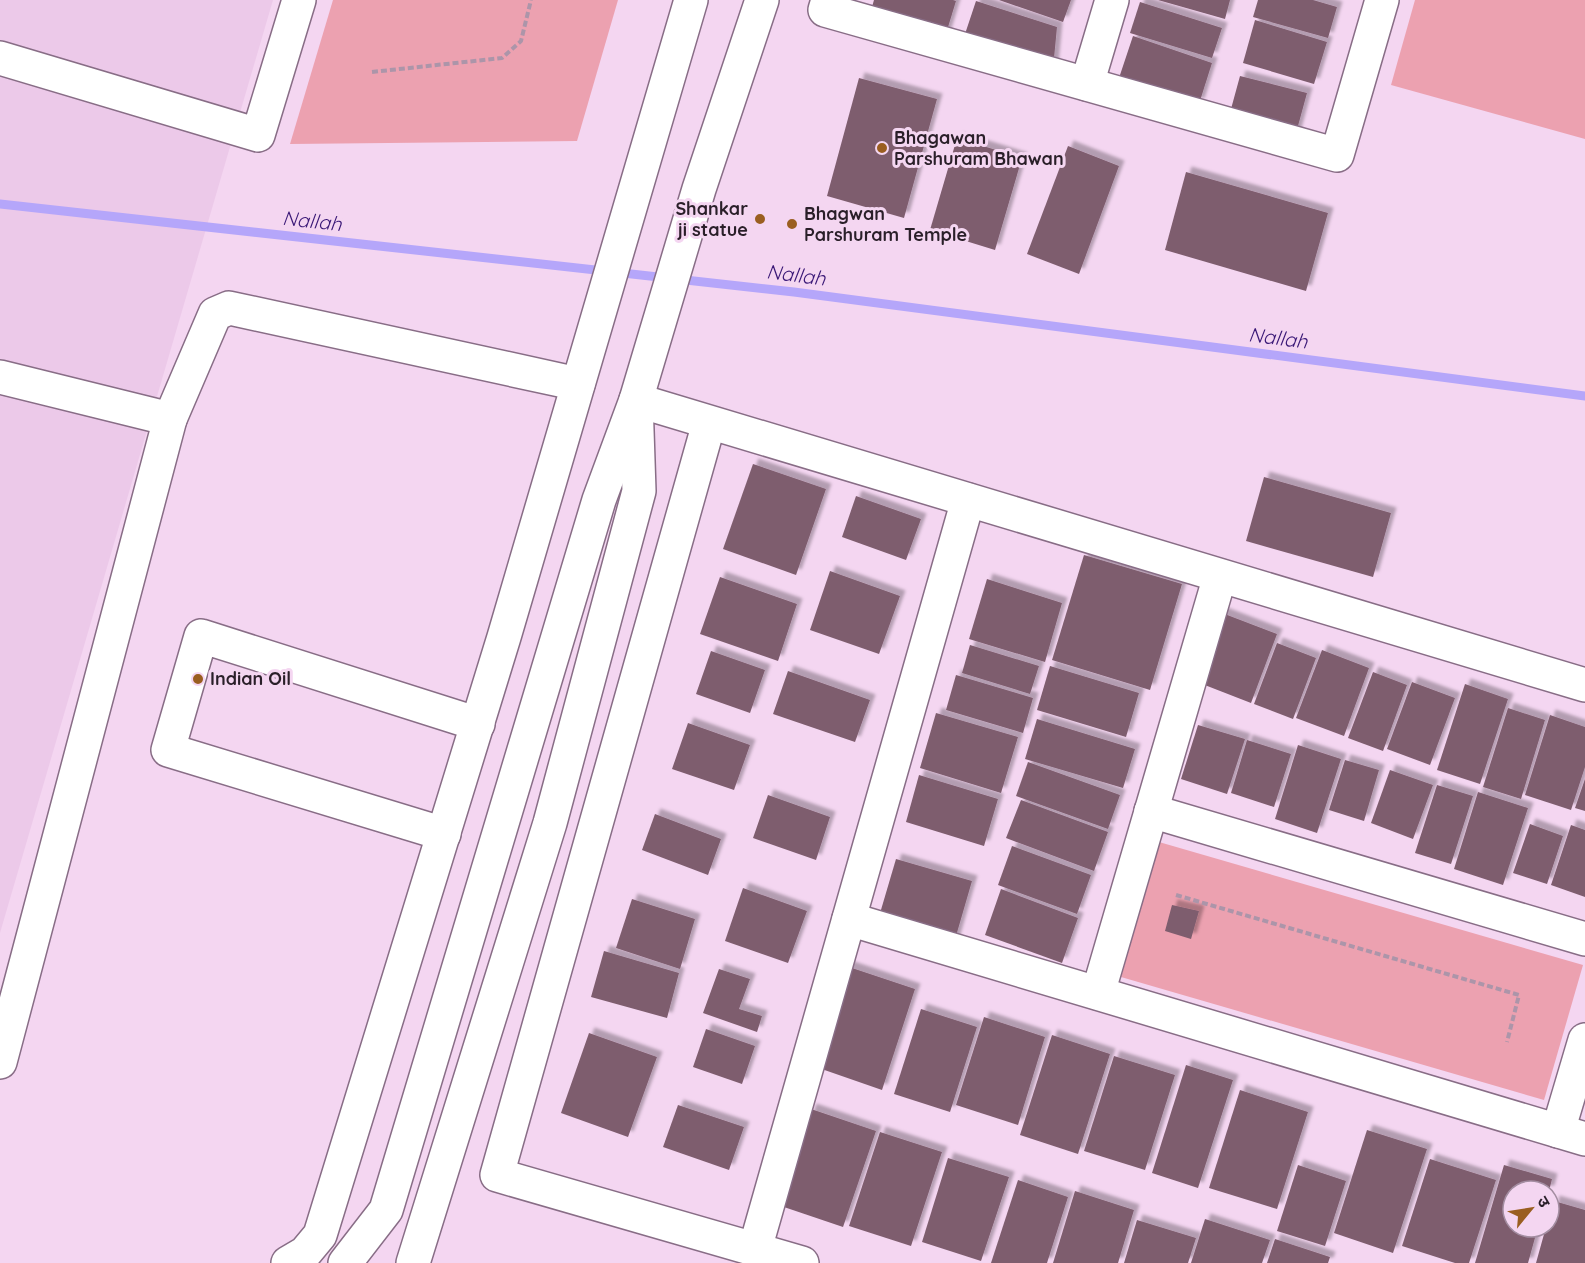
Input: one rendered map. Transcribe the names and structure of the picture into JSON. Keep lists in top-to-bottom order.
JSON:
{
  "water": ["Nallah"],
  "places": [
    "Bhagawan Parshuram Bhawan",
    "Shankar ji statue",
    "Bhagwan Parshuram Temple",
    "Indian Oil"
  ],
  "north": "top right"
}
